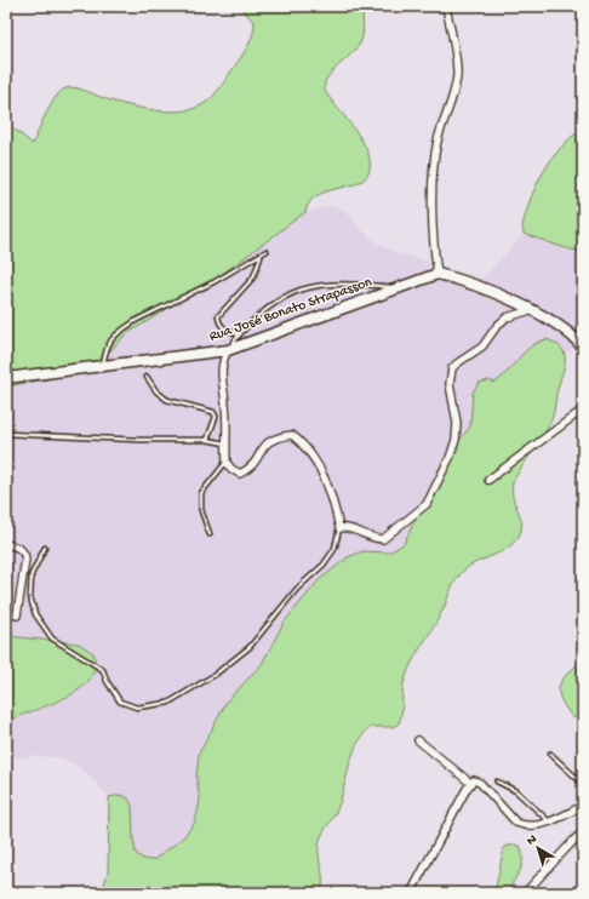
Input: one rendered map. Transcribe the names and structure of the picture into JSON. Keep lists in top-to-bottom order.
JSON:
{
  "streets": {
    "street": ["Rua José Bonato Strapasson"]
  },
  "north": "top left"
}
